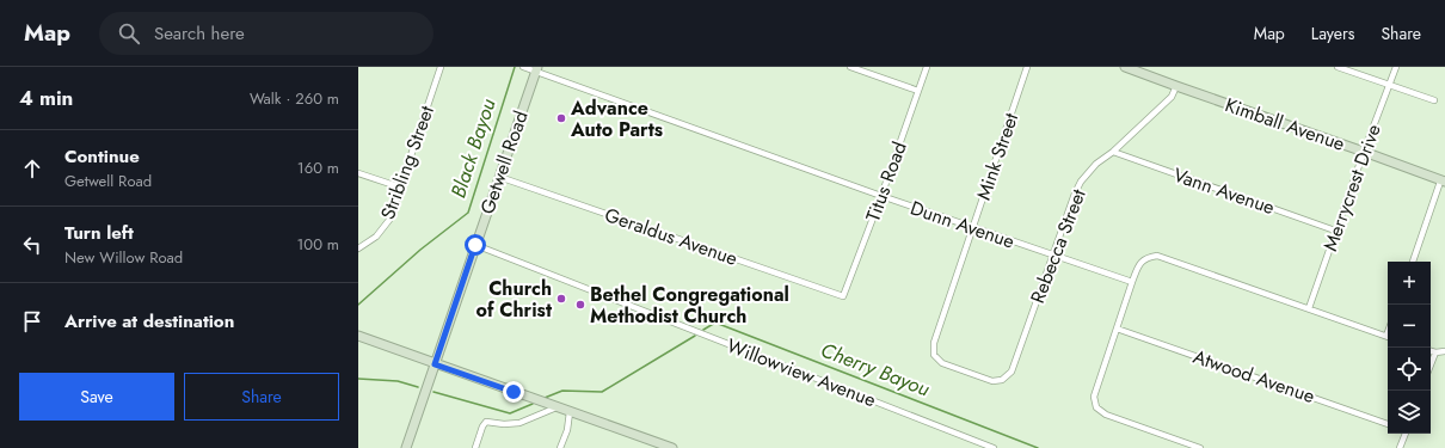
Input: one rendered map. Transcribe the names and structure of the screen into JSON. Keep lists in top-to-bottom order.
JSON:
{
  "streets": {
    "main road": ["Kimball Avenue", "Getwell Road"],
    "street": [
      "Mink Street",
      "Stribling Street",
      "Titus Road",
      "Merrycrest Drive",
      "Vann Avenue",
      "Dunn Avenue",
      "Geraldus Avenue",
      "Rebecca Street",
      "Willowview Avenue",
      "Atwood Avenue"
    ]
  },
  "crossings": [
    ["Kimball Avenue", "Merrycrest Drive"],
    ["Kimball Avenue", "Rebecca Street"],
    ["Mink Street", "Dunn Avenue"],
    ["Mink Street", "Rebecca Street"],
    ["Getwell Road", "Dunn Avenue"],
    ["Getwell Road", "Geraldus Avenue"],
    ["Getwell Road", "Willowview Avenue"],
    ["Titus Road", "Dunn Avenue"],
    ["Titus Road", "Geraldus Avenue"],
    ["Merrycrest Drive", "Vann Avenue"],
    ["Vann Avenue", "Rebecca Street"],
    ["Dunn Avenue", "Rebecca Street"]
  ],
  "water": ["Black Bayou", "Cherry Bayou"],
  "places": ["Advance Auto Parts", "Church of Christ", "Bethel Congregational Methodist Church"],
  "page": {
    "header": "Map",
    "search": "Search here",
    "nav": ["Map", "Layers", "Share"],
    "heading": ["4 min", "Walk · 260 m"],
    "list": [
      ["Continue", "Getwell Road", "160 m"],
      ["Turn left", "New Willow Road", "100 m"],
      "Arrive at destination"
    ],
    "map_buttons": ["+", "−"],
    "buttons": ["Save", "Share"]
  }
}
